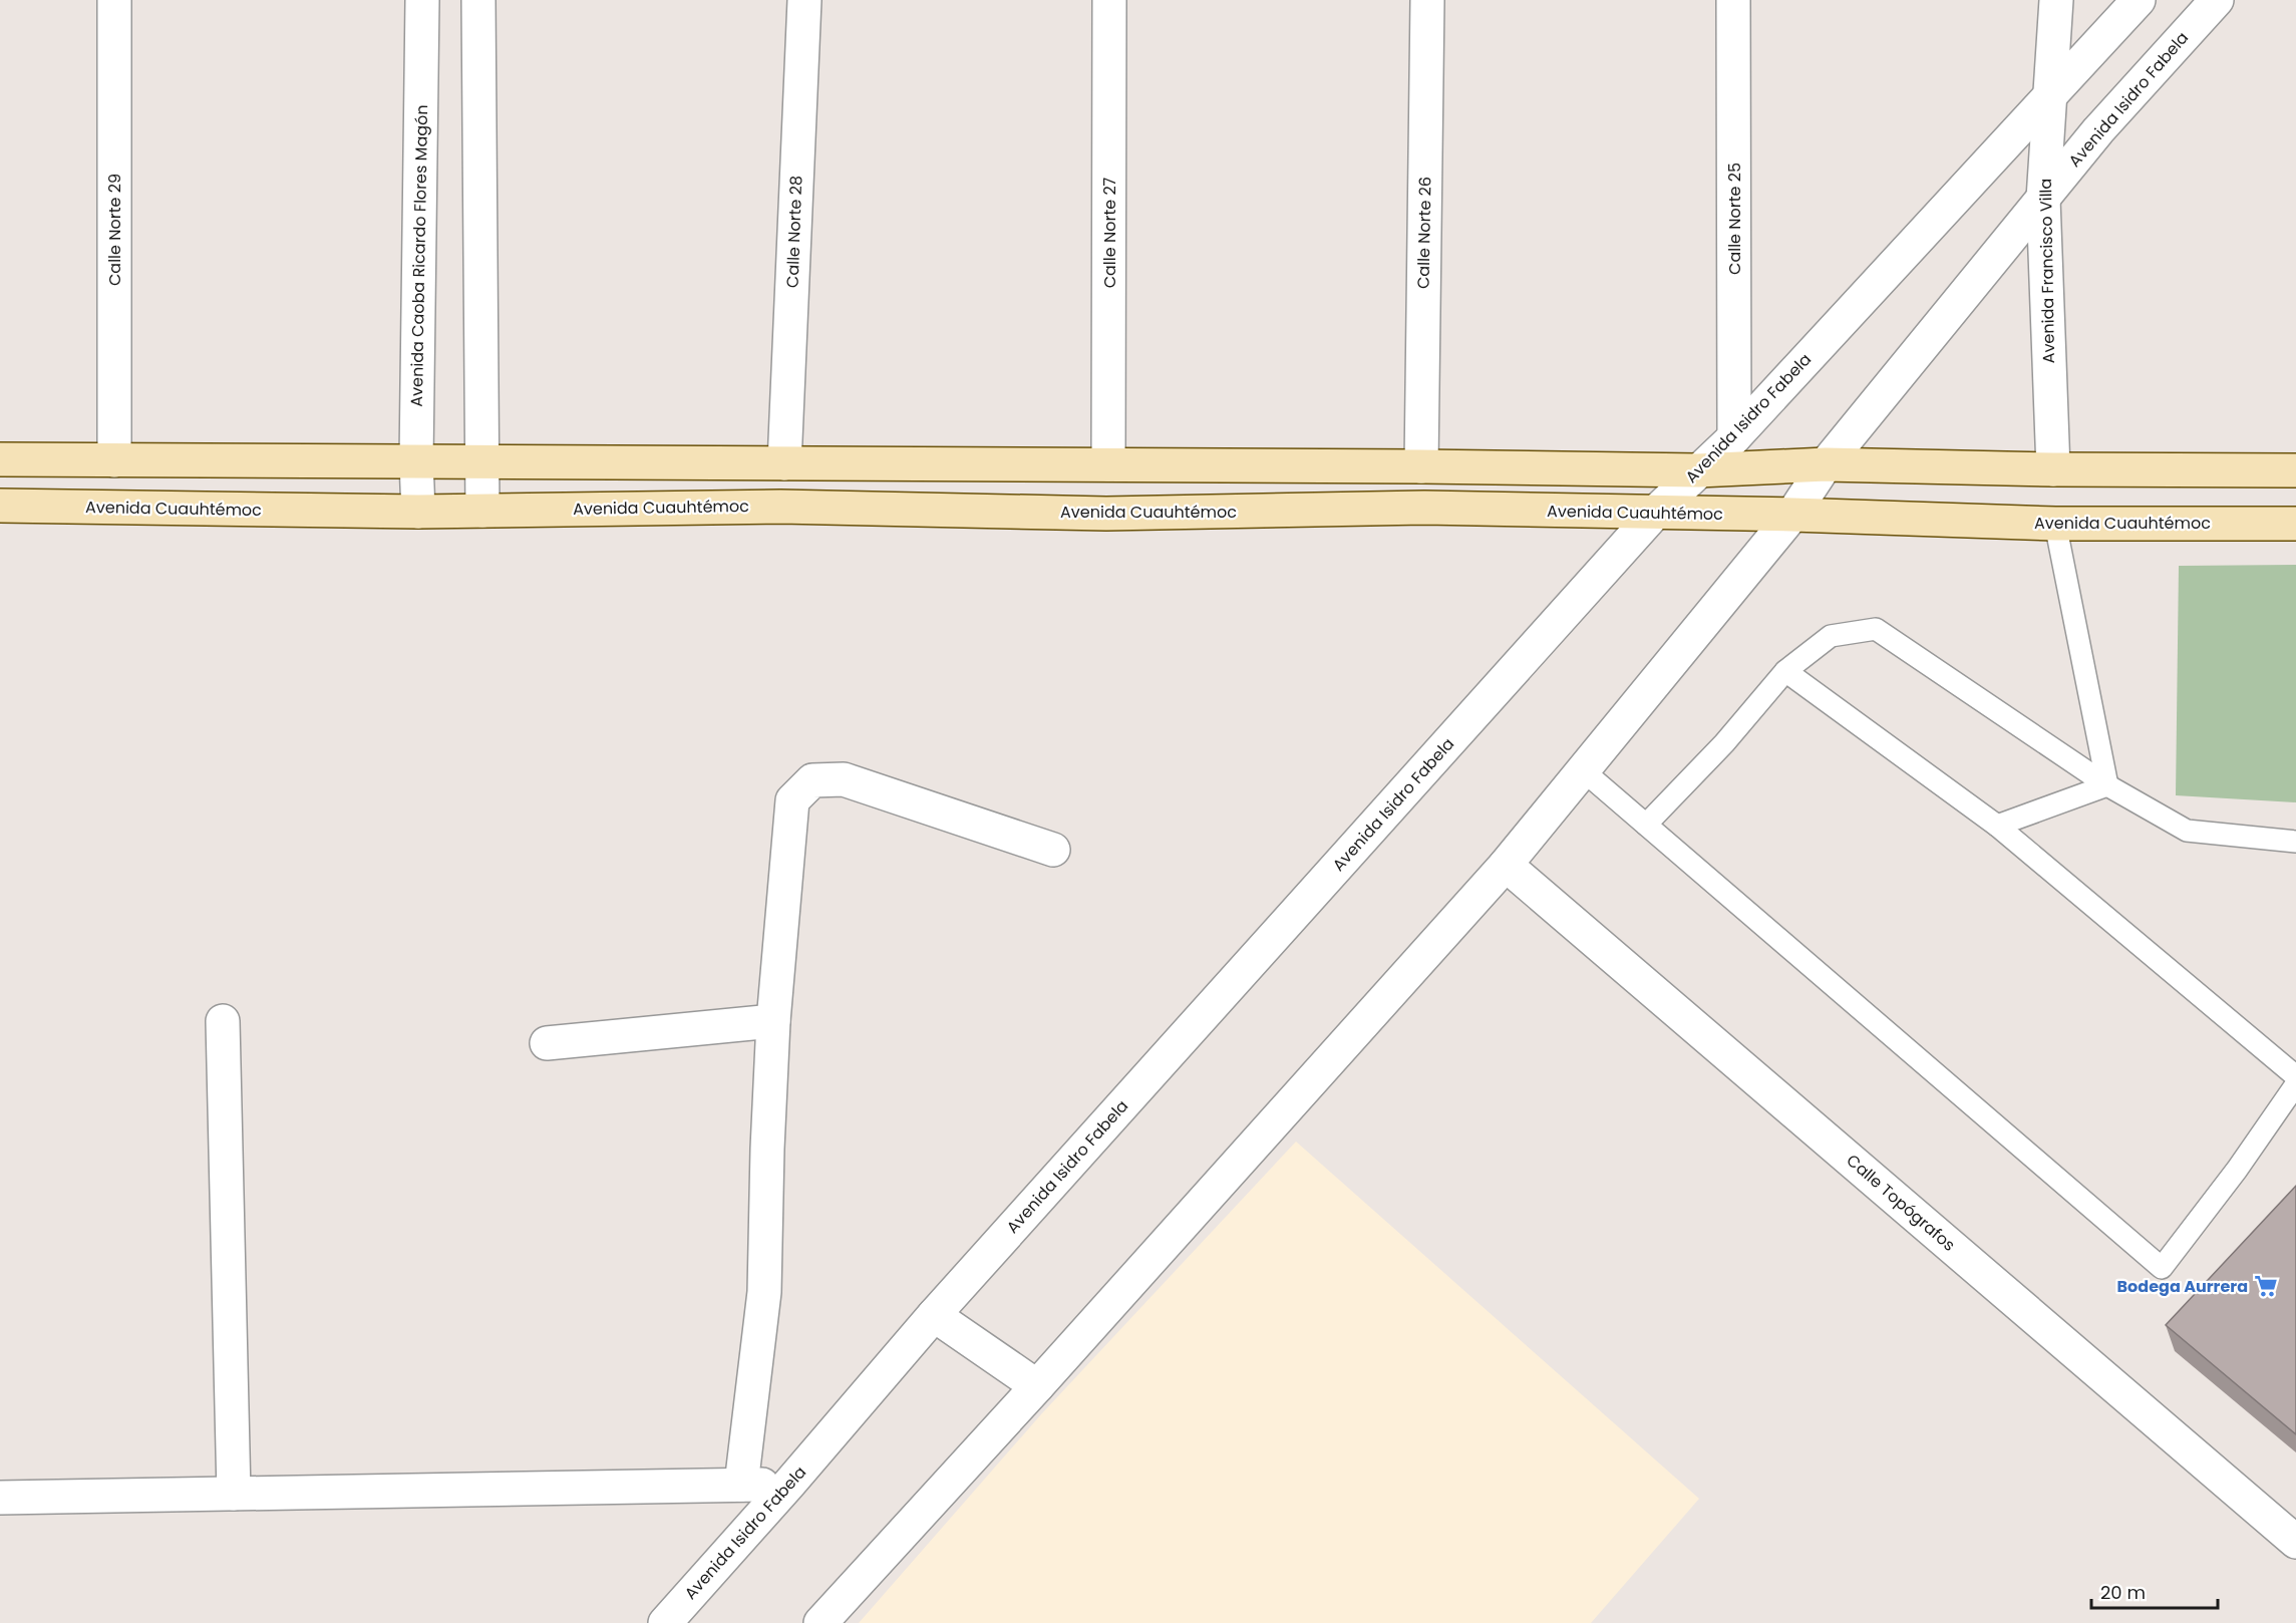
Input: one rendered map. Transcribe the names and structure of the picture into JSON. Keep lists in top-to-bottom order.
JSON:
{
  "streets": {
    "main road": ["Avenida Cuauhtémoc"],
    "street": [
      "Avenida Isidro Fabela",
      "Calle Norte 25",
      "Calle Norte 29",
      "Calle Norte 28",
      "Calle Norte 27",
      "Calle Norte 26",
      "Avenida Caoba Ricardo Flores Magón",
      "Avenida Francisco Villa",
      "Calle Topógrafos"
    ]
  },
  "crossings": [
    ["Avenida Isidro Fabela", "Calle Norte 25"],
    ["Avenida Isidro Fabela", "Avenida Francisco Villa"],
    ["Avenida Isidro Fabela", "Avenida Cuauhtémoc"],
    ["Avenida Isidro Fabela", "Calle Topógrafos"],
    ["Avenida Caoba Ricardo Flores Magón", "Avenida Cuauhtémoc"]
  ],
  "places": {
    "supermarket": ["Bodega Aurrera"]
  },
  "scale_bar": "20 m"
}
